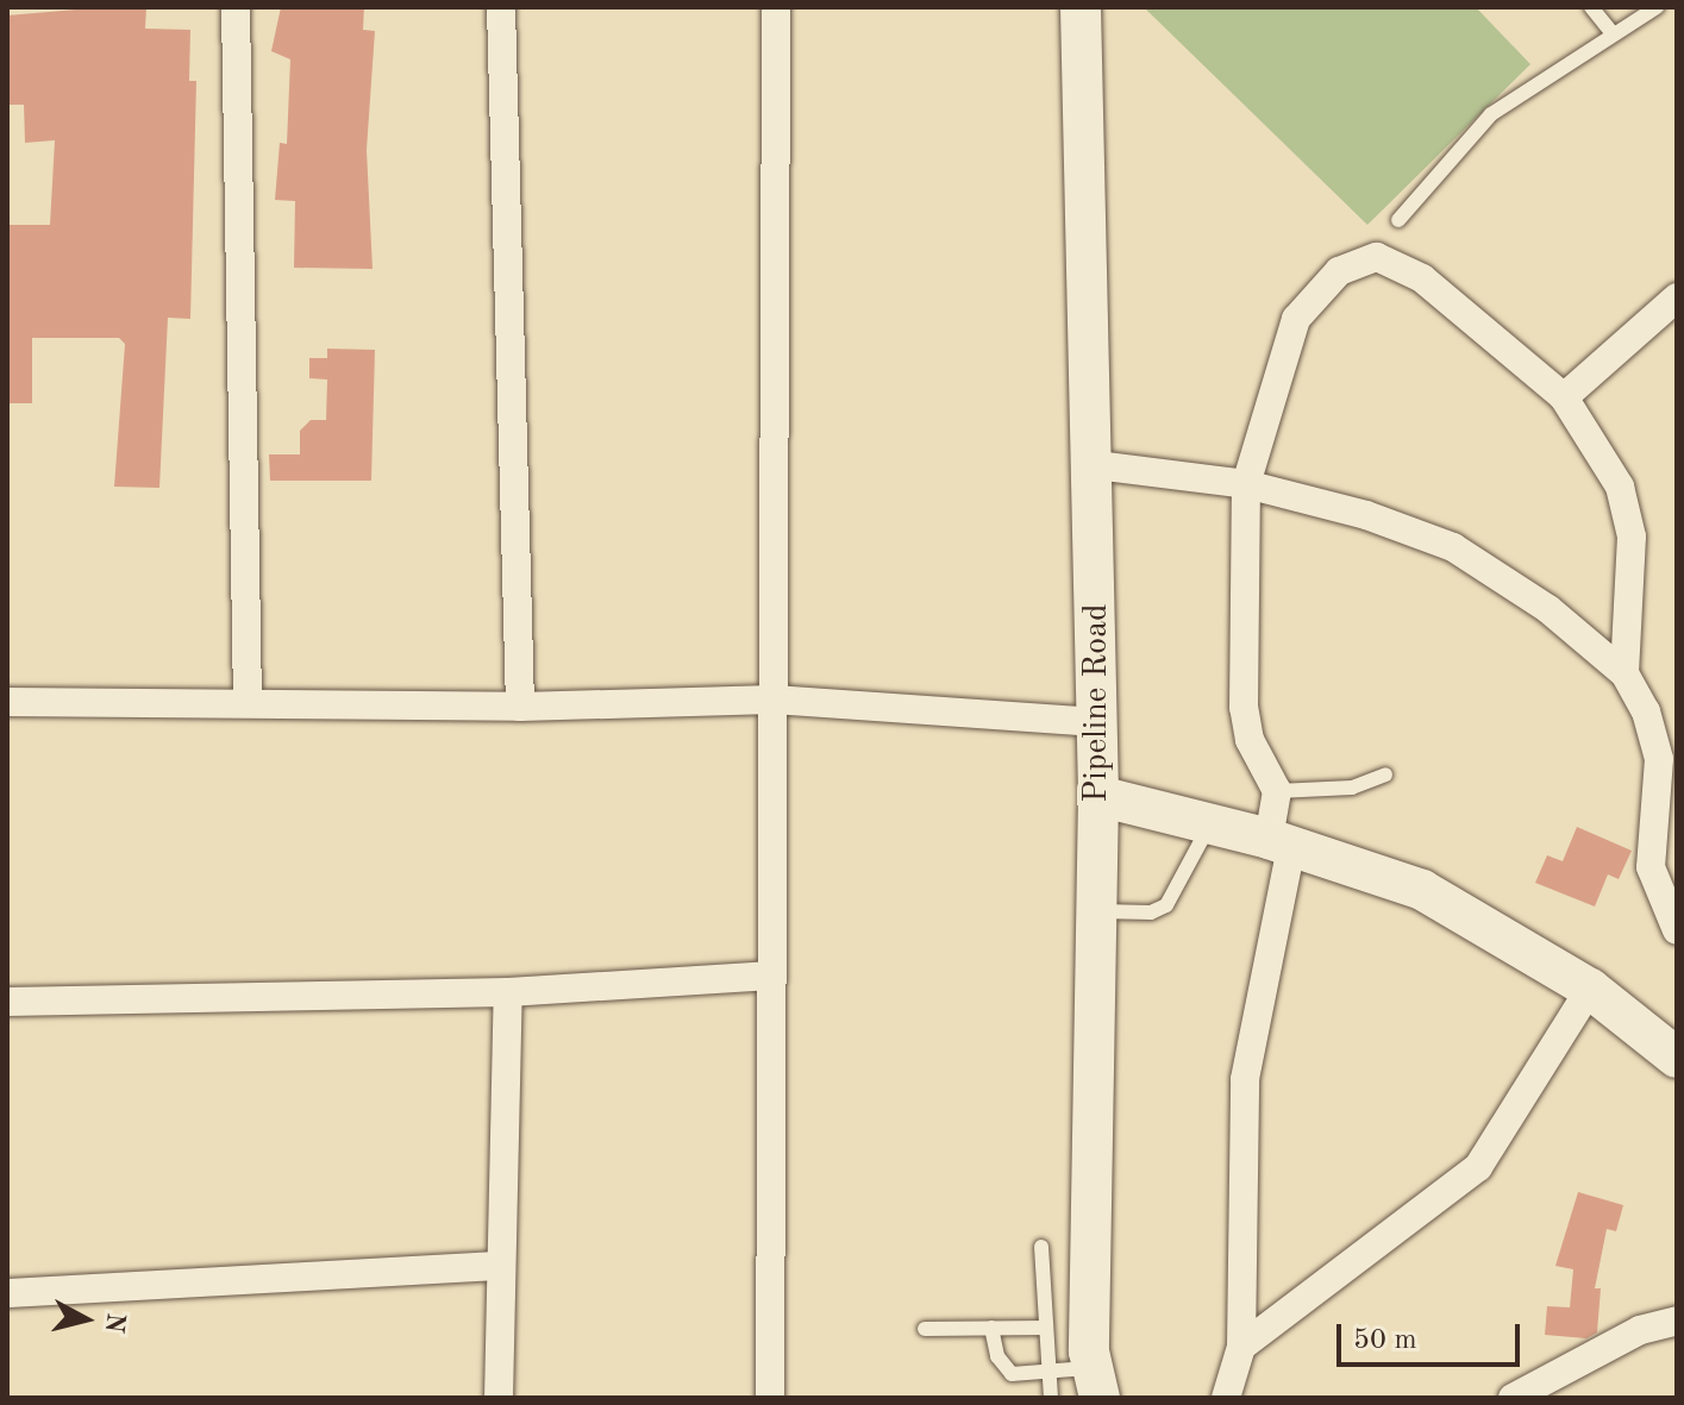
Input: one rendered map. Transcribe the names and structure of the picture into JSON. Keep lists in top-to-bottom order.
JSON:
{
  "streets": {
    "street": ["Pipeline Road"]
  },
  "scale_bar": "50 m",
  "north": "right"
}
